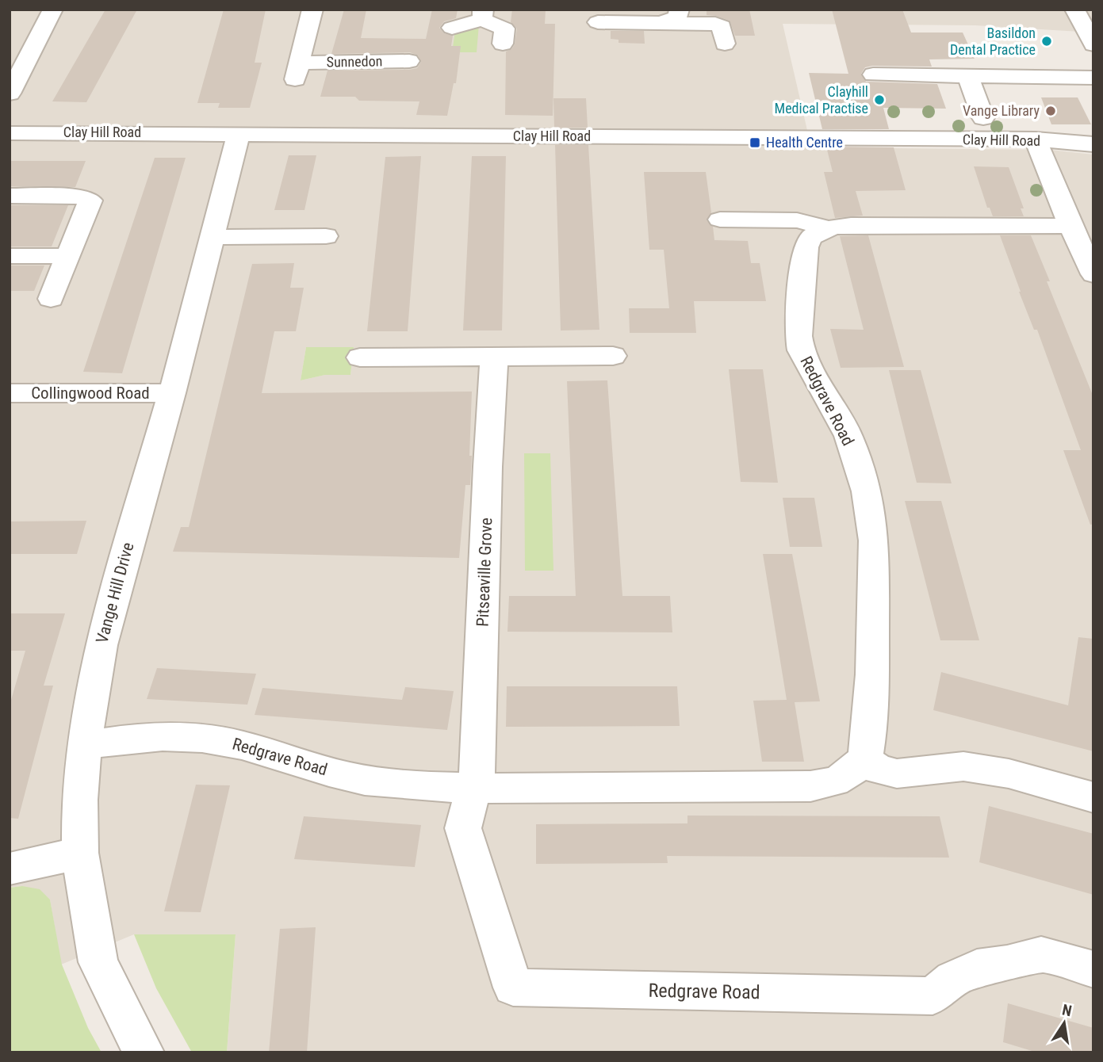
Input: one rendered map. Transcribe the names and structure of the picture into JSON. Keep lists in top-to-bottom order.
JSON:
{
  "streets": {
    "street": [
      "Sunnedon",
      "Clay Hill Road",
      "Collingwood Road",
      "Redgrave Road",
      "Pitseaville Grove",
      "Vange Hill Drive"
    ]
  },
  "crossings": [
    ["Clay Hill Road", "Vange Hill Drive"],
    ["Collingwood Road", "Vange Hill Drive"],
    ["Redgrave Road", "Pitseaville Grove"],
    ["Redgrave Road", "Vange Hill Drive"]
  ],
  "places": {
    "other": ["Basildon Dental Practice", "Clayhill Medical Practise", "Vange Library"],
    "transit": ["Health Centre"]
  },
  "north": "top"
}
